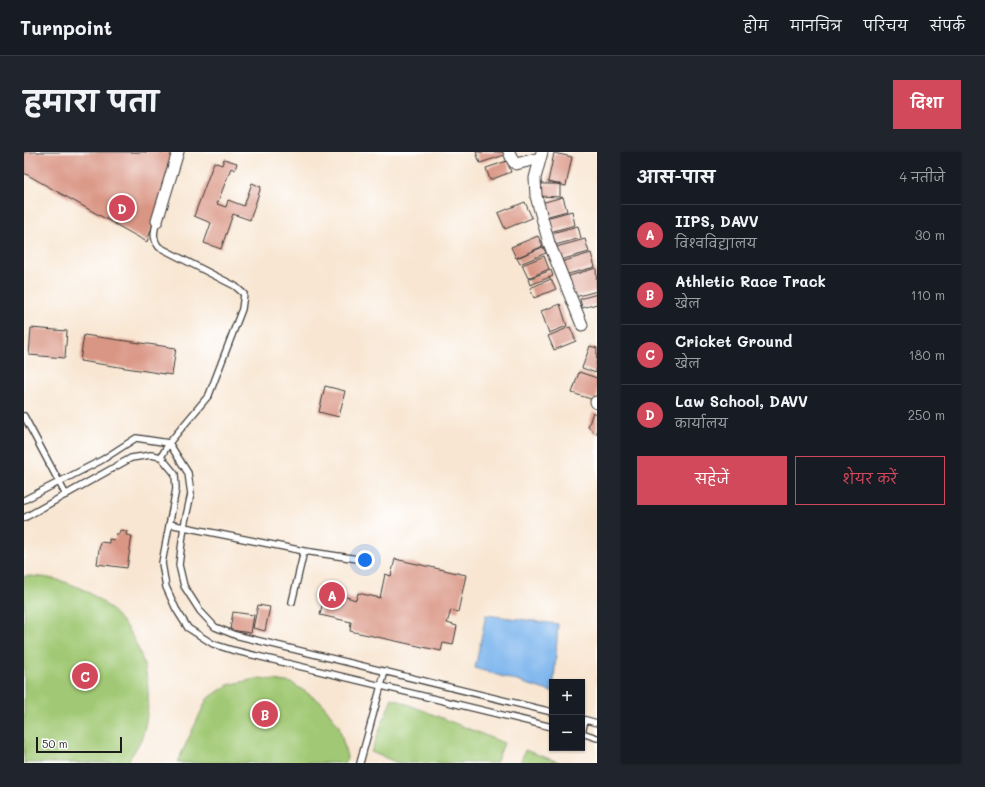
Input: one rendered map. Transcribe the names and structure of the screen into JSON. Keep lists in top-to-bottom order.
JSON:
{
  "scale_bar": "50 m",
  "page": {
    "header": "Turnpoint",
    "nav": [
      "होम",
      "मानचित्र",
      "परिचय",
      "संपर्क"
    ],
    "title": "हमारा पता",
    "buttons": [
      "दिशा",
      ["सहेजें", "शेयर करें"]
    ],
    "heading": ["आस-पास", "4 नतीजे"],
    "pins": [
      "D",
      "A",
      "C",
      "B"
    ],
    "list": [
      {
        "mark": "A",
        "name": "IIPS, DAVV",
        "note": "विश्वविद्यालय",
        "value": "30 m"
      },
      {
        "mark": "B",
        "name": "Athletic Race Track",
        "note": "खेल",
        "value": "110 m"
      },
      {
        "mark": "C",
        "name": "Cricket Ground",
        "note": "खेल",
        "value": "180 m"
      },
      {
        "mark": "D",
        "name": "Law School, DAVV",
        "note": "कार्यालय",
        "value": "250 m"
      }
    ],
    "map_buttons": ["+", "−"],
    "scale": "50 m"
  }
}
